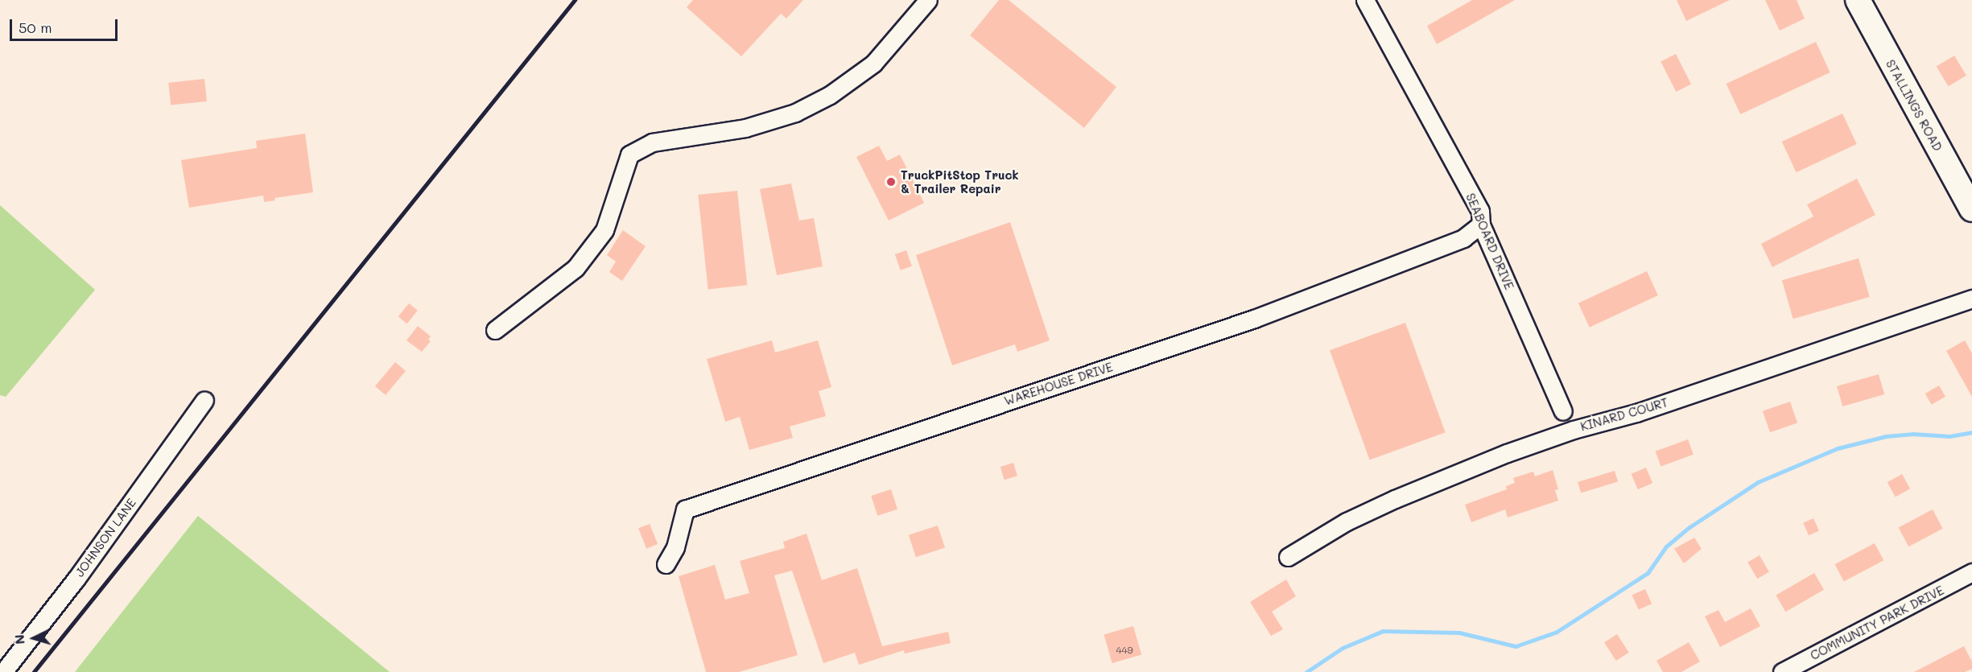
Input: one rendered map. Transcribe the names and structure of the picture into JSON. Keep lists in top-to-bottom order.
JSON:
{
  "streets": {
    "main road": ["STALLINGS ROAD"],
    "street": [
      "SEABOARD DRIVE",
      "WAREHOUSE DRIVE",
      "KINARD COURT",
      "JOHNSON LANE",
      "COMMUNITY PARK DRIVE"
    ]
  },
  "crossings": [
    ["SEABOARD DRIVE", "WAREHOUSE DRIVE"]
  ],
  "places": ["TruckPitStop Truck & Trailer Repair"],
  "house_numbers": ["449"],
  "scale_bar": "50 m",
  "north": "left"
}
